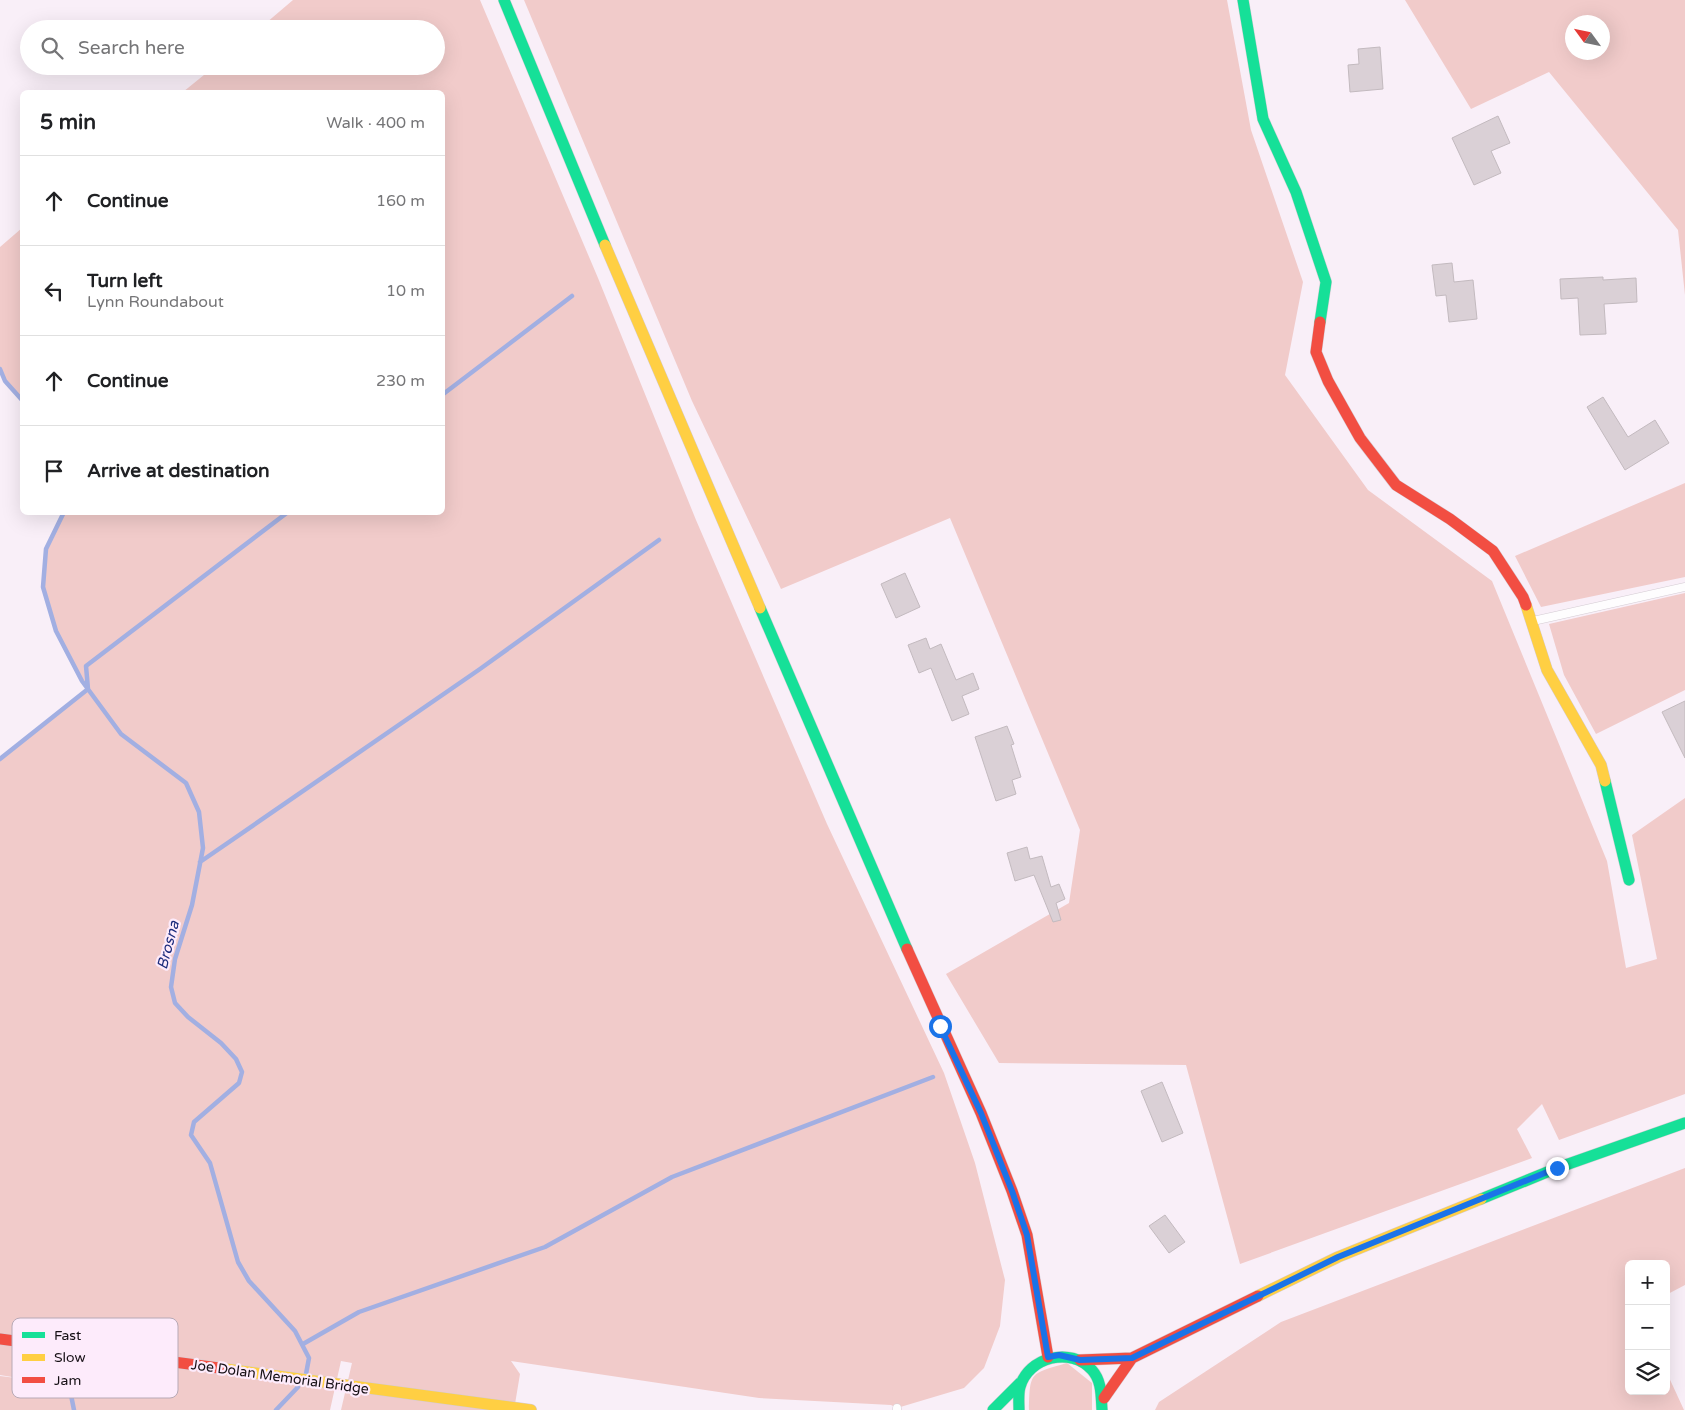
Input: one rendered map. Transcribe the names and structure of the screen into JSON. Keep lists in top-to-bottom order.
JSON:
{
  "streets": {
    "street": ["Joe Dolan Memorial Bridge"]
  },
  "water": ["Brosna"],
  "legend": ["Fast", "Slow", "Jam"],
  "north": "top left",
  "page": {
    "search": "Search here",
    "heading": ["5 min", "Walk · 400 m"],
    "list": [
      ["Continue", "160 m"],
      ["Turn left", "Lynn Roundabout", "10 m"],
      ["Continue", "230 m"],
      "Arrive at destination"
    ],
    "map_buttons": ["+", "−"]
  }
}
